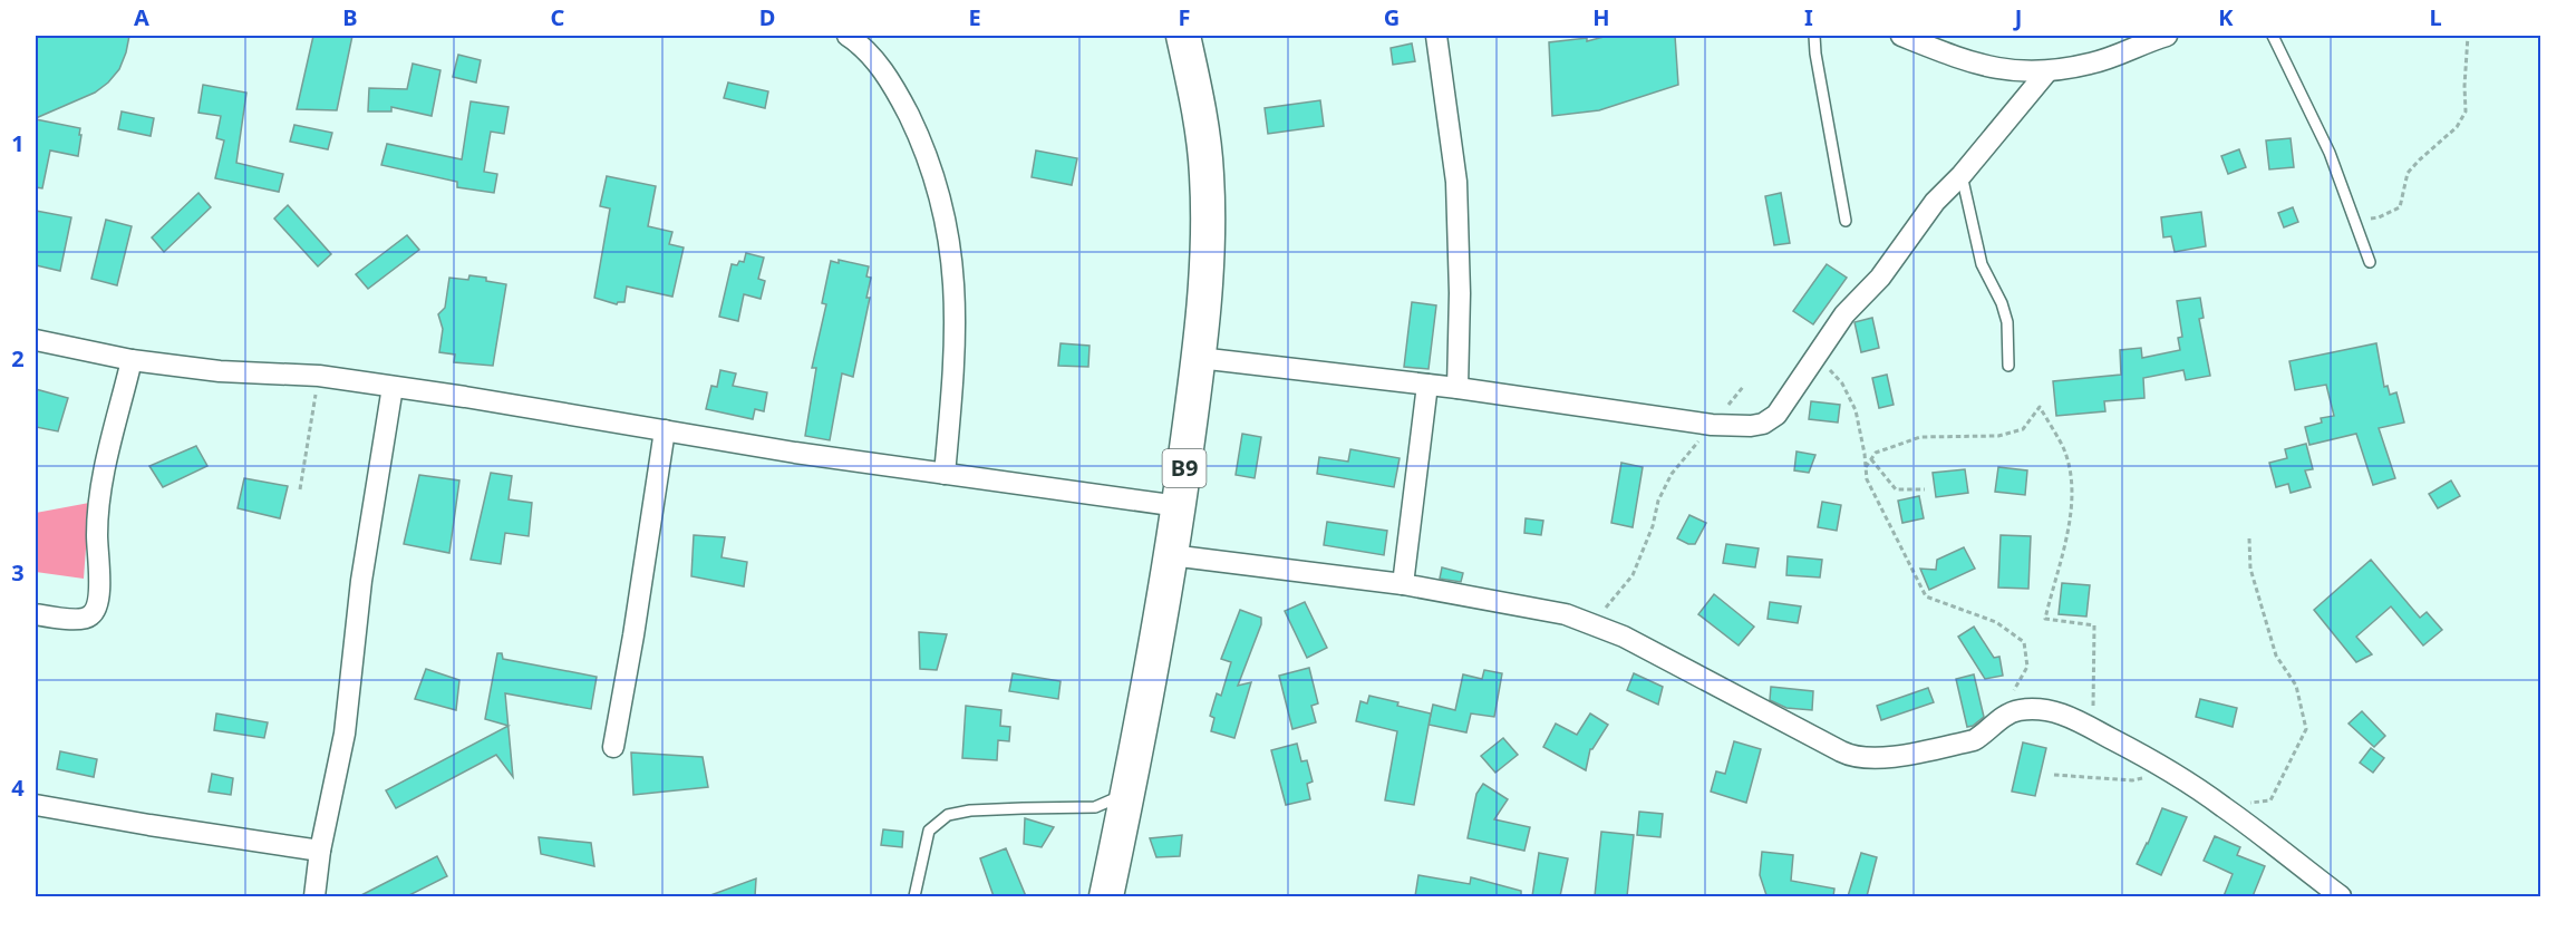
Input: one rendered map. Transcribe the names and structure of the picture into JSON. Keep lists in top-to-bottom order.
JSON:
{
  "streets": {
    "highway": ["B9"]
  },
  "grid": {
    "columns": [
      "A",
      "B",
      "C",
      "D",
      "E",
      "F",
      "G",
      "H",
      "I",
      "J",
      "K",
      "L"
    ],
    "rows": [
      "1",
      "2",
      "3",
      "4"
    ]
  }
}
